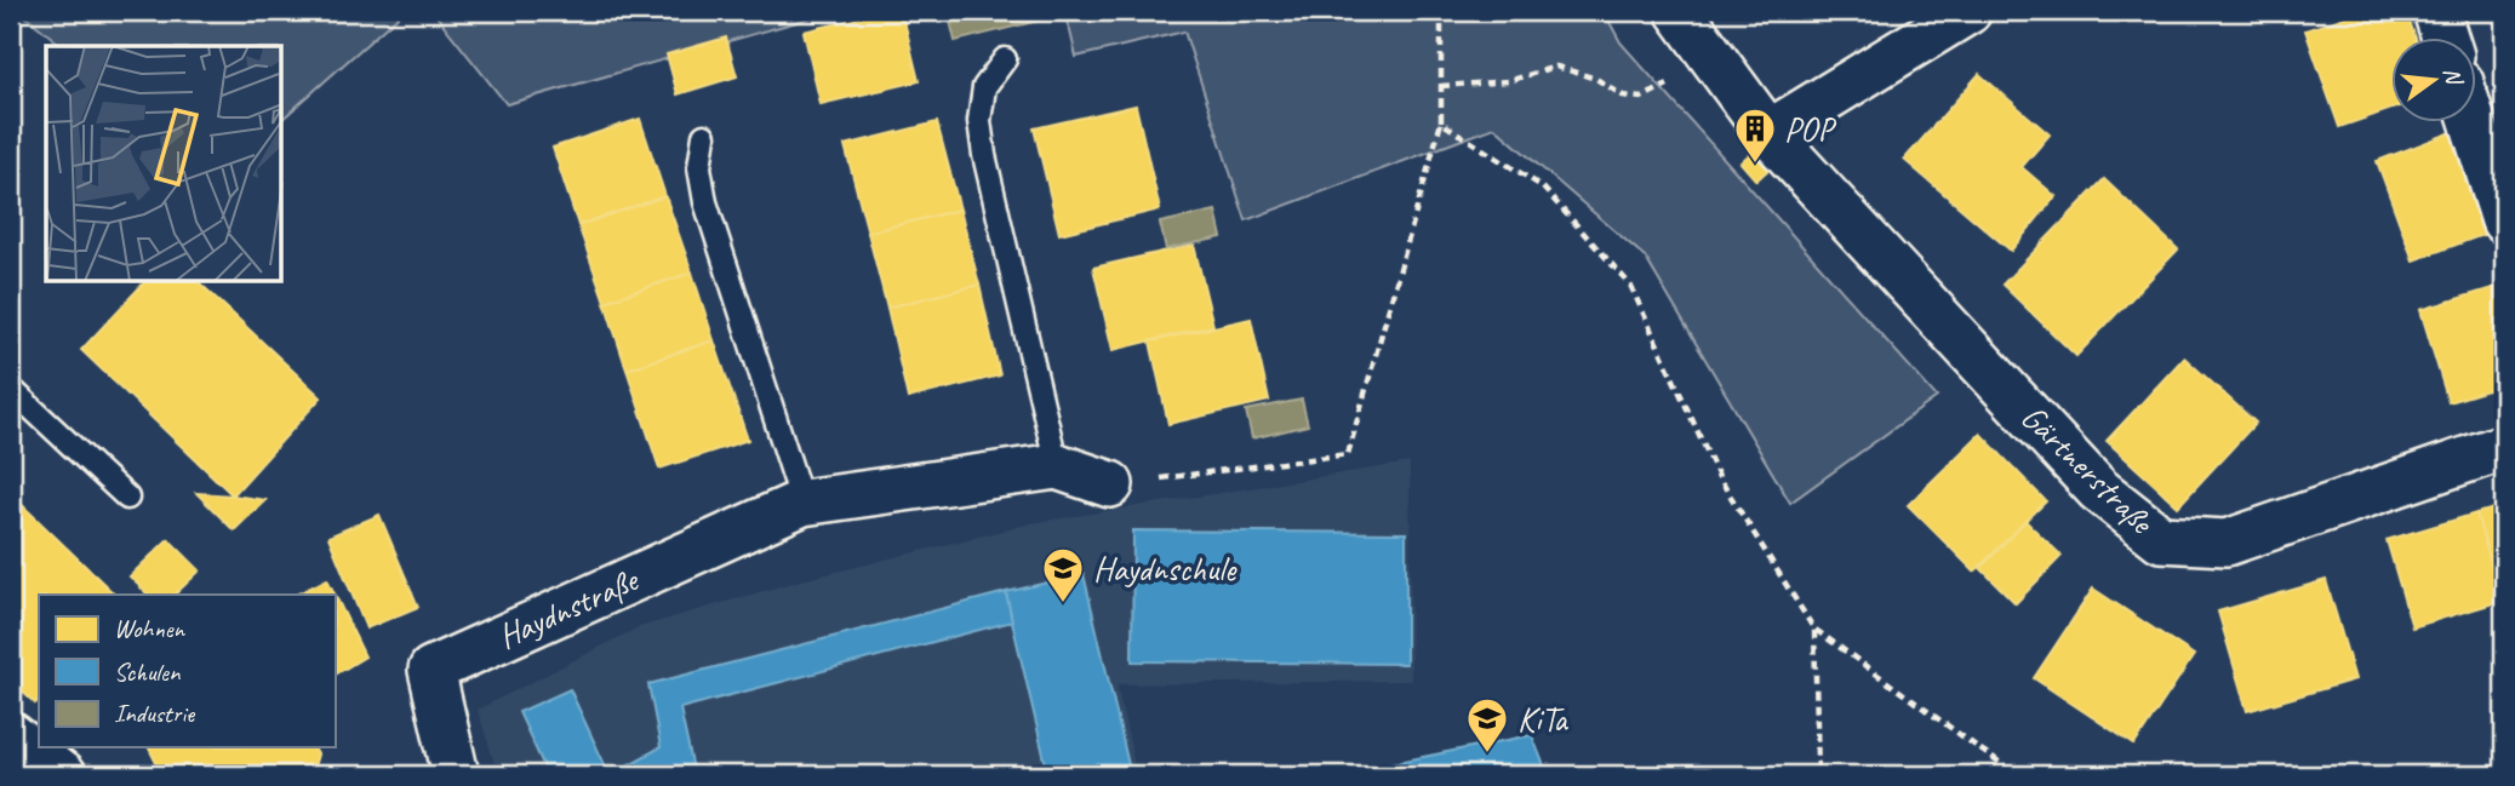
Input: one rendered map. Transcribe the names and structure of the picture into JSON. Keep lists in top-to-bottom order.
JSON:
{
  "streets": {
    "street": ["Gärtnerstraße", "Haydnstraße"]
  },
  "places": {
    "building": ["POP"],
    "school or university": ["Haydnschule", "KiTa"]
  },
  "legend": ["Wohnen", "Schulen", "Industrie"],
  "north": "right"
}
